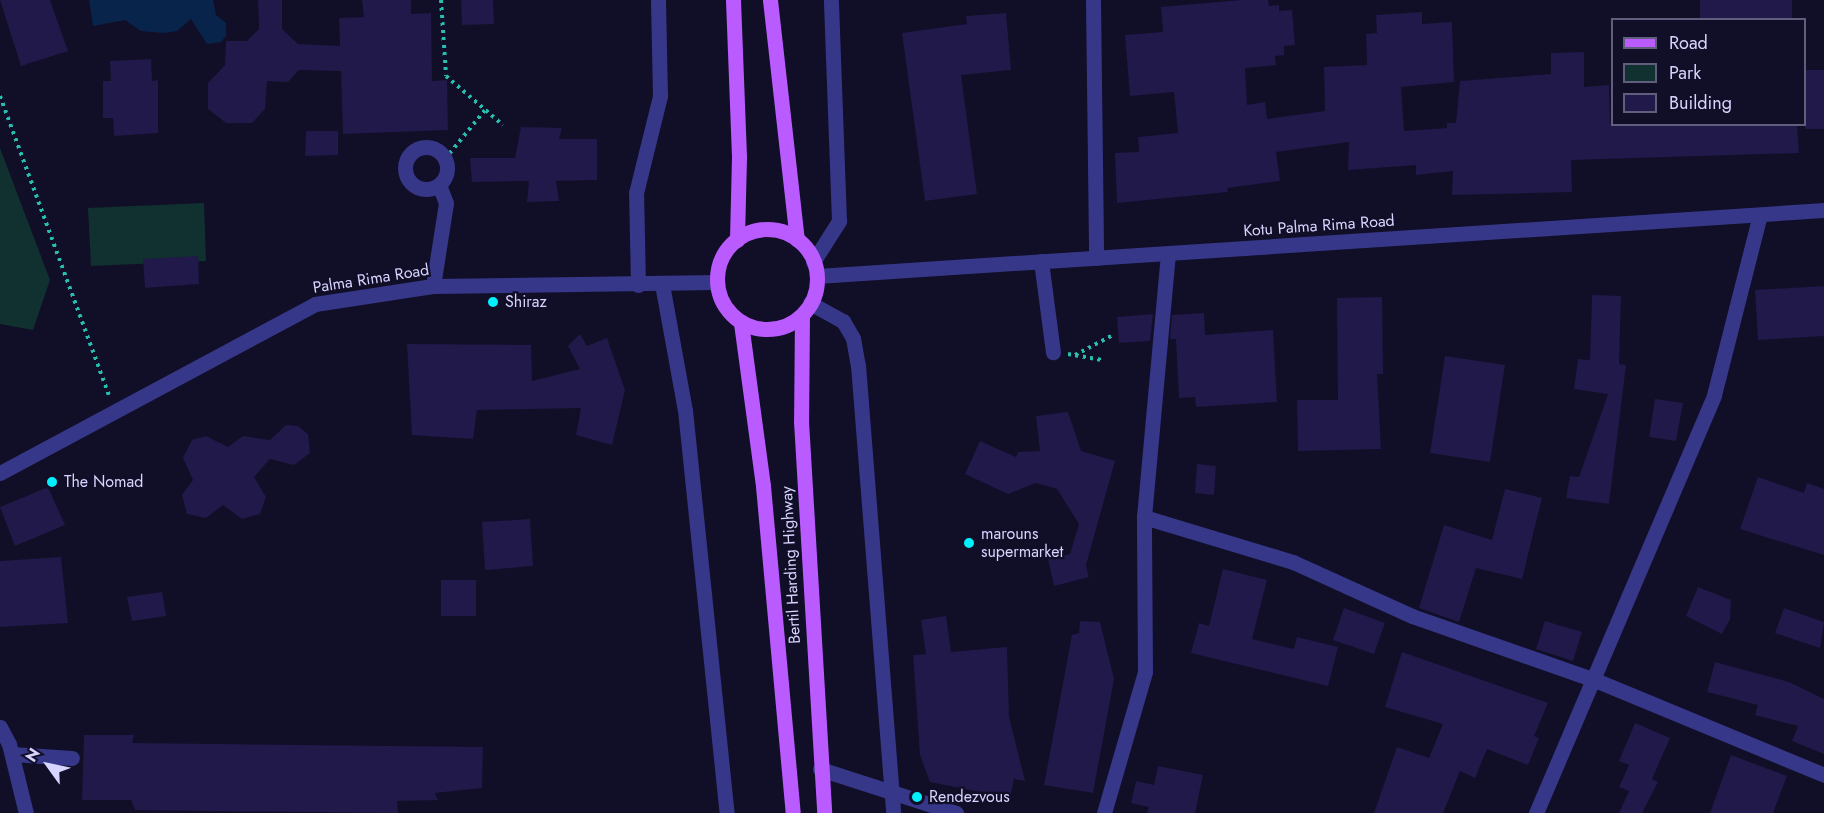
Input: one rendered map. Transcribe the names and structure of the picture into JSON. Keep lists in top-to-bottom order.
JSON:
{
  "streets": {
    "main road": ["Bertil Harding Highway"],
    "street": ["Kotu Palma Rima Road", "Palma Rima Road"]
  },
  "crossings": [
    ["Kotu Palma Rima Road", "Palma Rima Road"],
    ["Kotu Palma Rima Road", "Bertil Harding Highway"],
    ["Palma Rima Road", "Bertil Harding Highway"]
  ],
  "places": [
    "Shiraz",
    "The Nomad",
    "marouns supermarket",
    "Rendezvous"
  ],
  "legend": ["Road", "Park", "Building"],
  "north": "top left"
}
